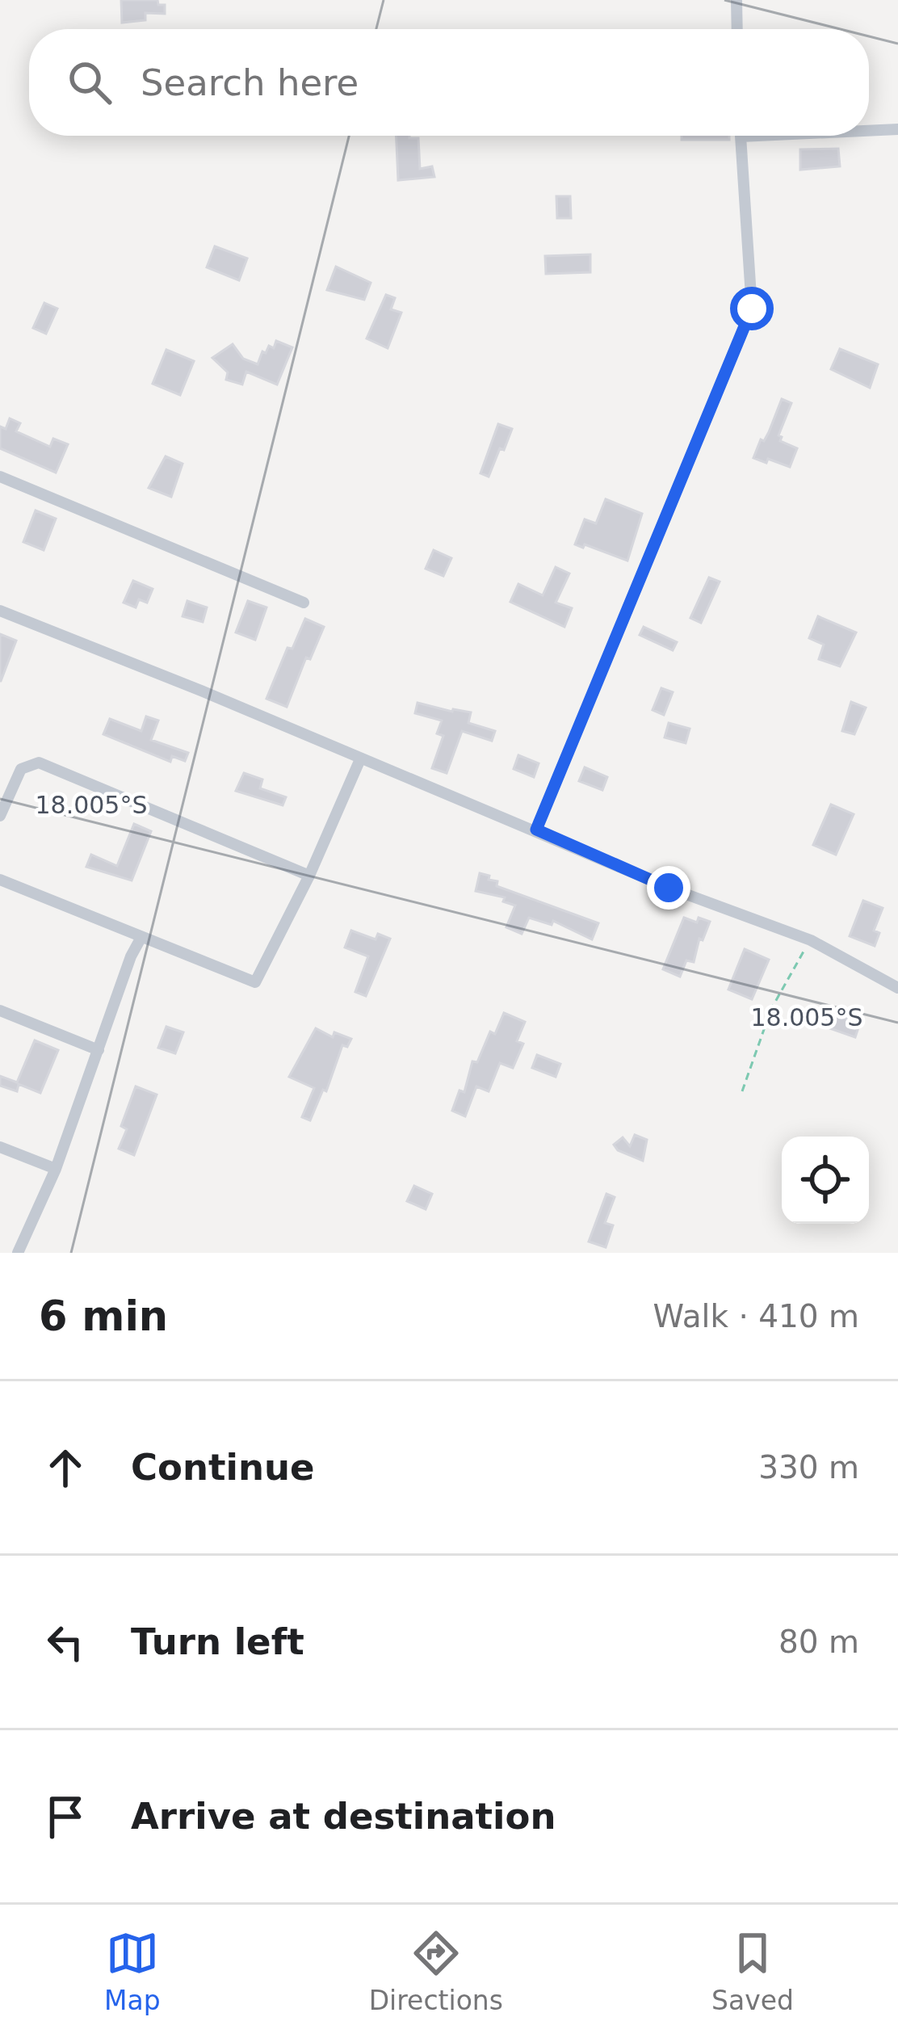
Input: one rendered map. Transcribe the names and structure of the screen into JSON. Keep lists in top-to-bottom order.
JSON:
{
  "page": {
    "search": "Search here",
    "heading": ["6 min", "Walk · 410 m"],
    "list": [
      ["Continue", "330 m"],
      ["Turn left", "80 m"],
      "Arrive at destination"
    ],
    "nav": ["Map", "Directions", "Saved"]
  },
  "coordinates": ["18.005°S"]
}
